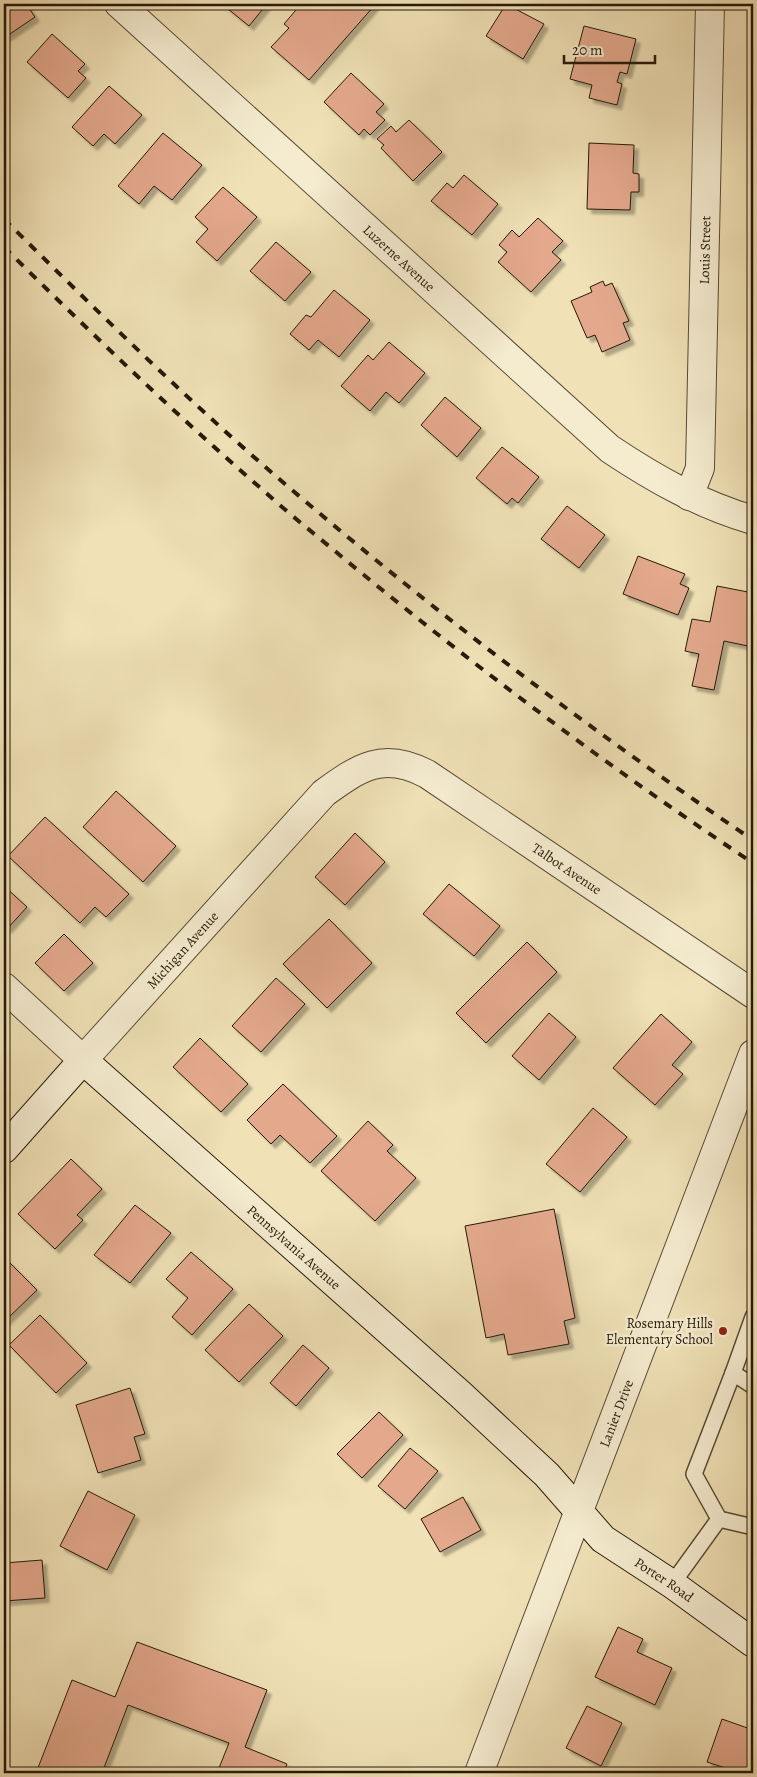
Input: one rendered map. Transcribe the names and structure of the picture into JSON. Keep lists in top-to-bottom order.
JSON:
{
  "streets": {
    "street": [
      "Louis Street",
      "Luzerne Avenue",
      "Talbot Avenue",
      "Michigan Avenue",
      "Pennsylvania Avenue",
      "Lanier Drive",
      "Porter Road"
    ]
  },
  "crossings": [
    ["Louis Street", "Luzerne Avenue"],
    ["Talbot Avenue", "Michigan Avenue"],
    ["Michigan Avenue", "Pennsylvania Avenue"],
    ["Pennsylvania Avenue", "Lanier Drive"],
    ["Pennsylvania Avenue", "Porter Road"],
    ["Lanier Drive", "Porter Road"]
  ],
  "places": ["Rosemary Hills Elementary School"],
  "scale_bar": "20 m"
}
